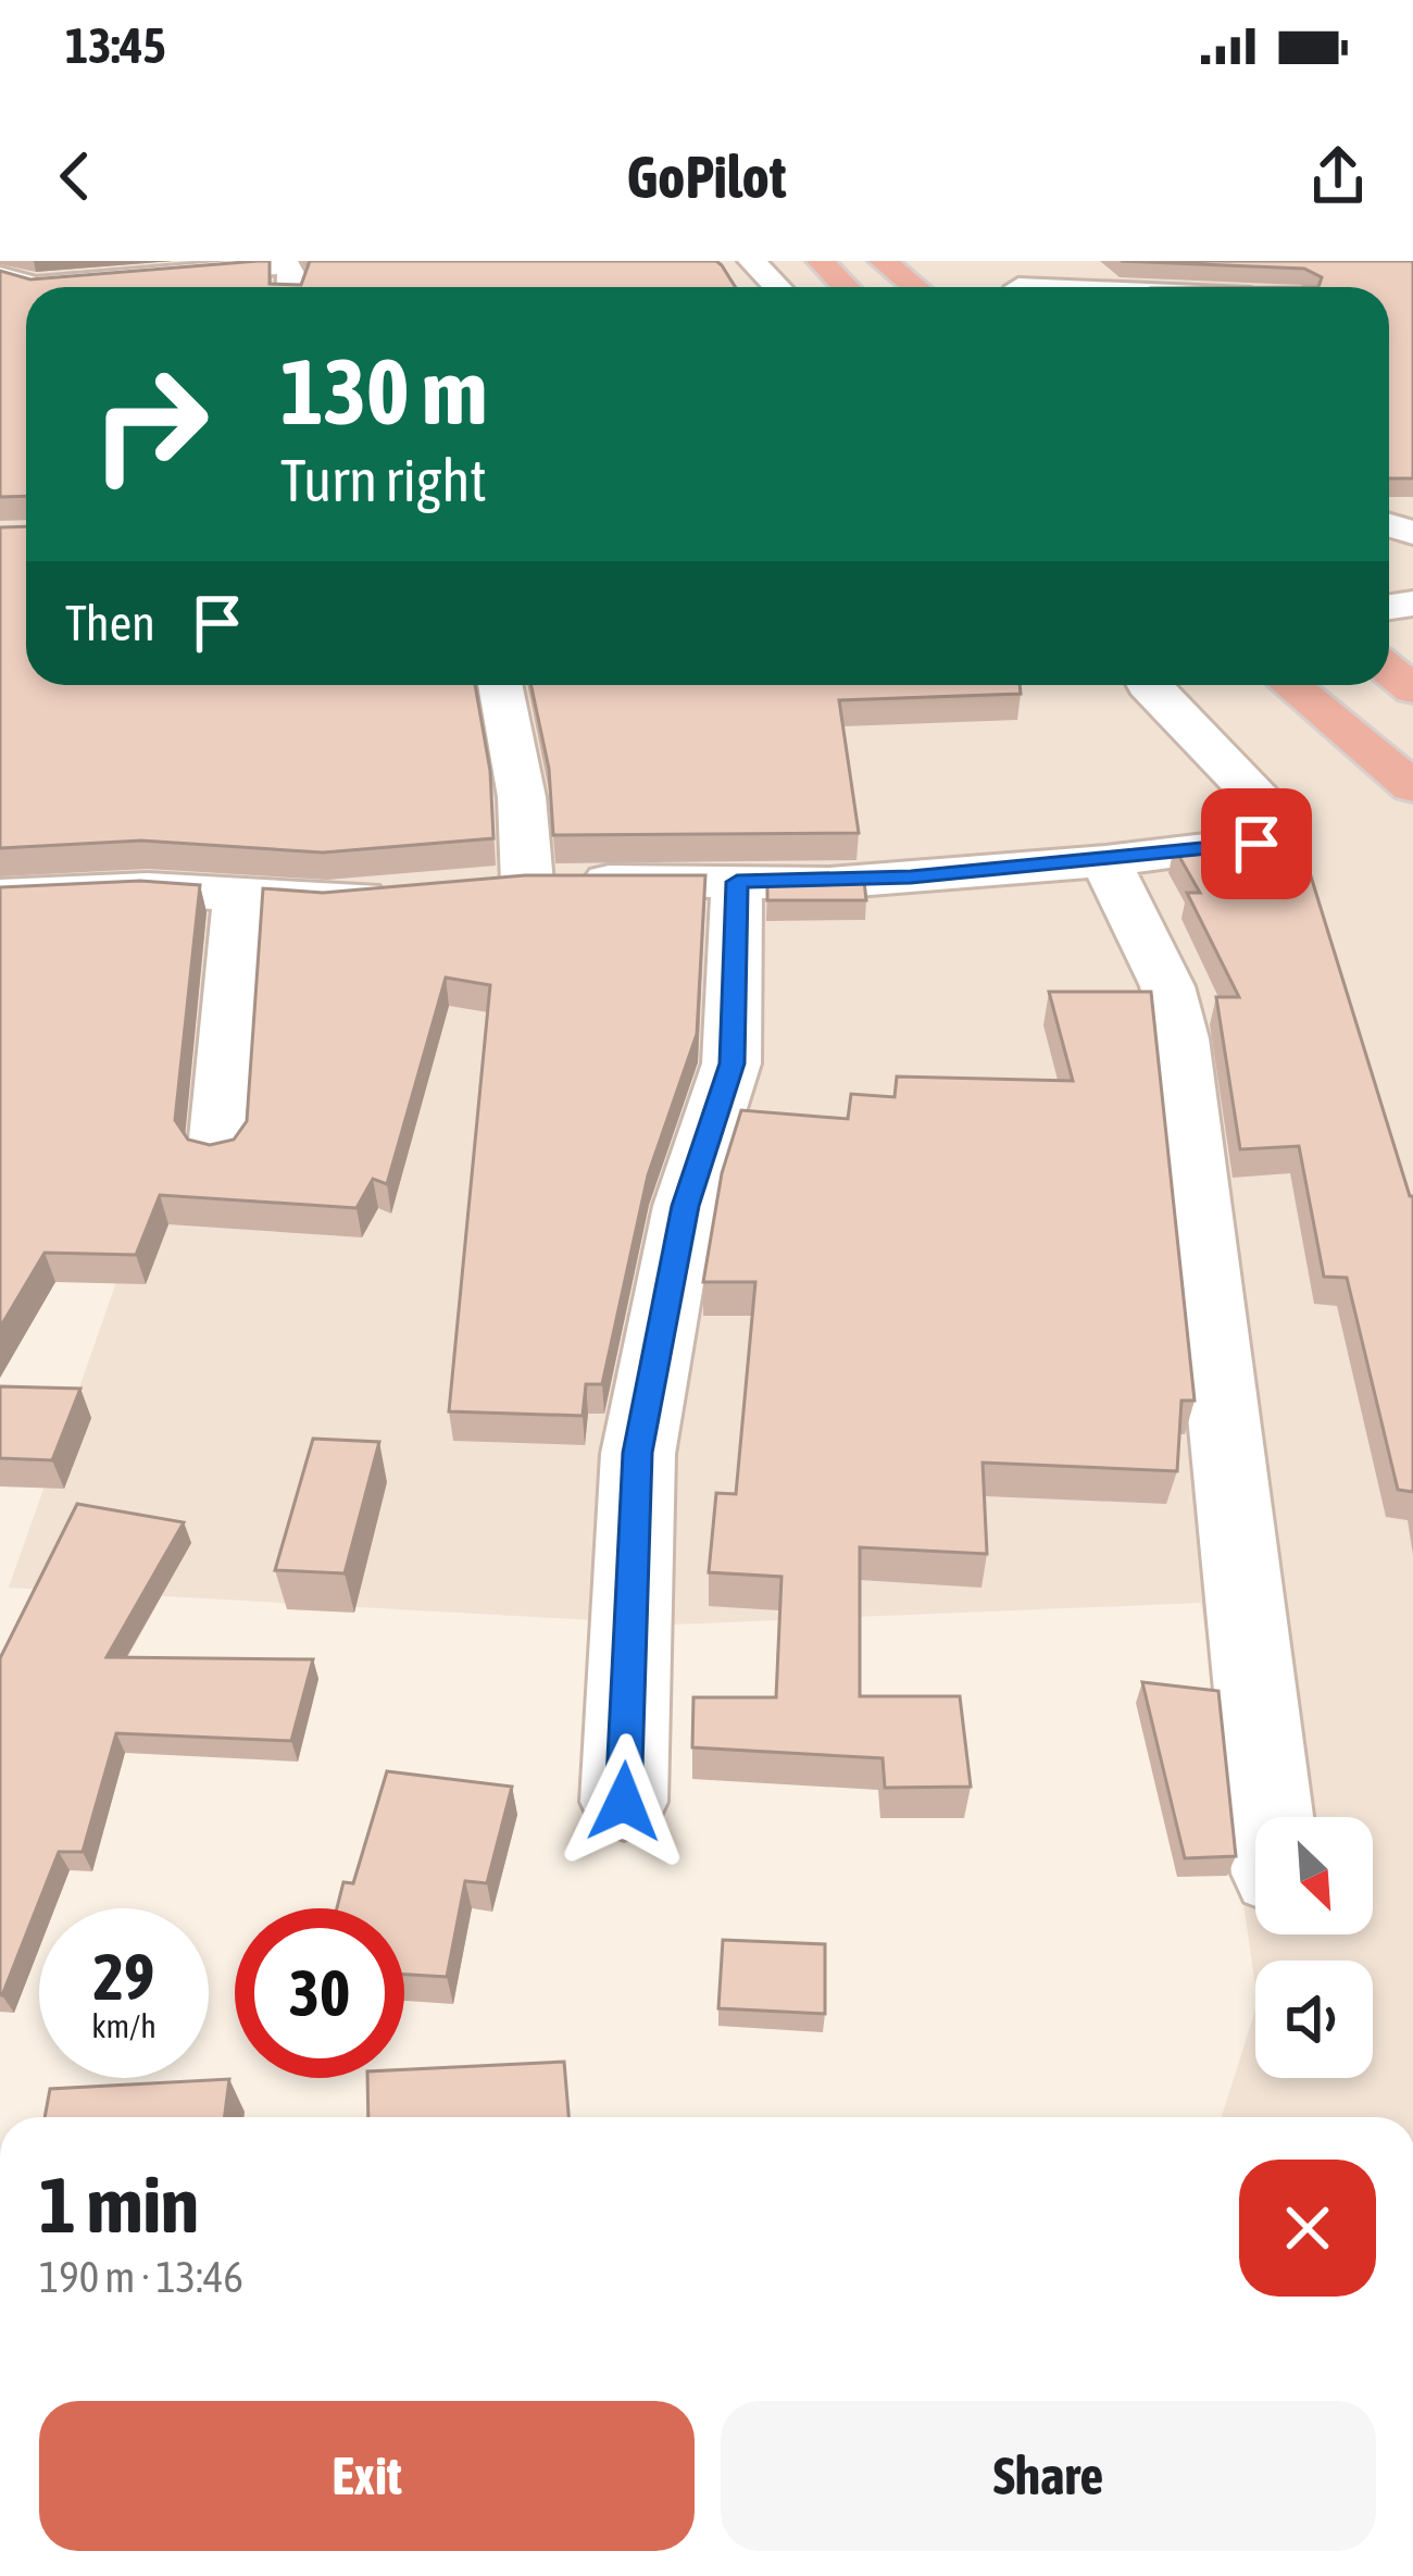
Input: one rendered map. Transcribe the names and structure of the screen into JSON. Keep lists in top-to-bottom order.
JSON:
{
  "north": "bottom right",
  "page": {
    "status": "13:45",
    "header": "GoPilot",
    "turn": ["130 m", "Turn right"],
    "then": "Then",
    "speed": "29 km/h",
    "limit": "30",
    "heading": ["1 min", "190 m · 13:46"],
    "buttons": ["Exit", "Share"]
  }
}
